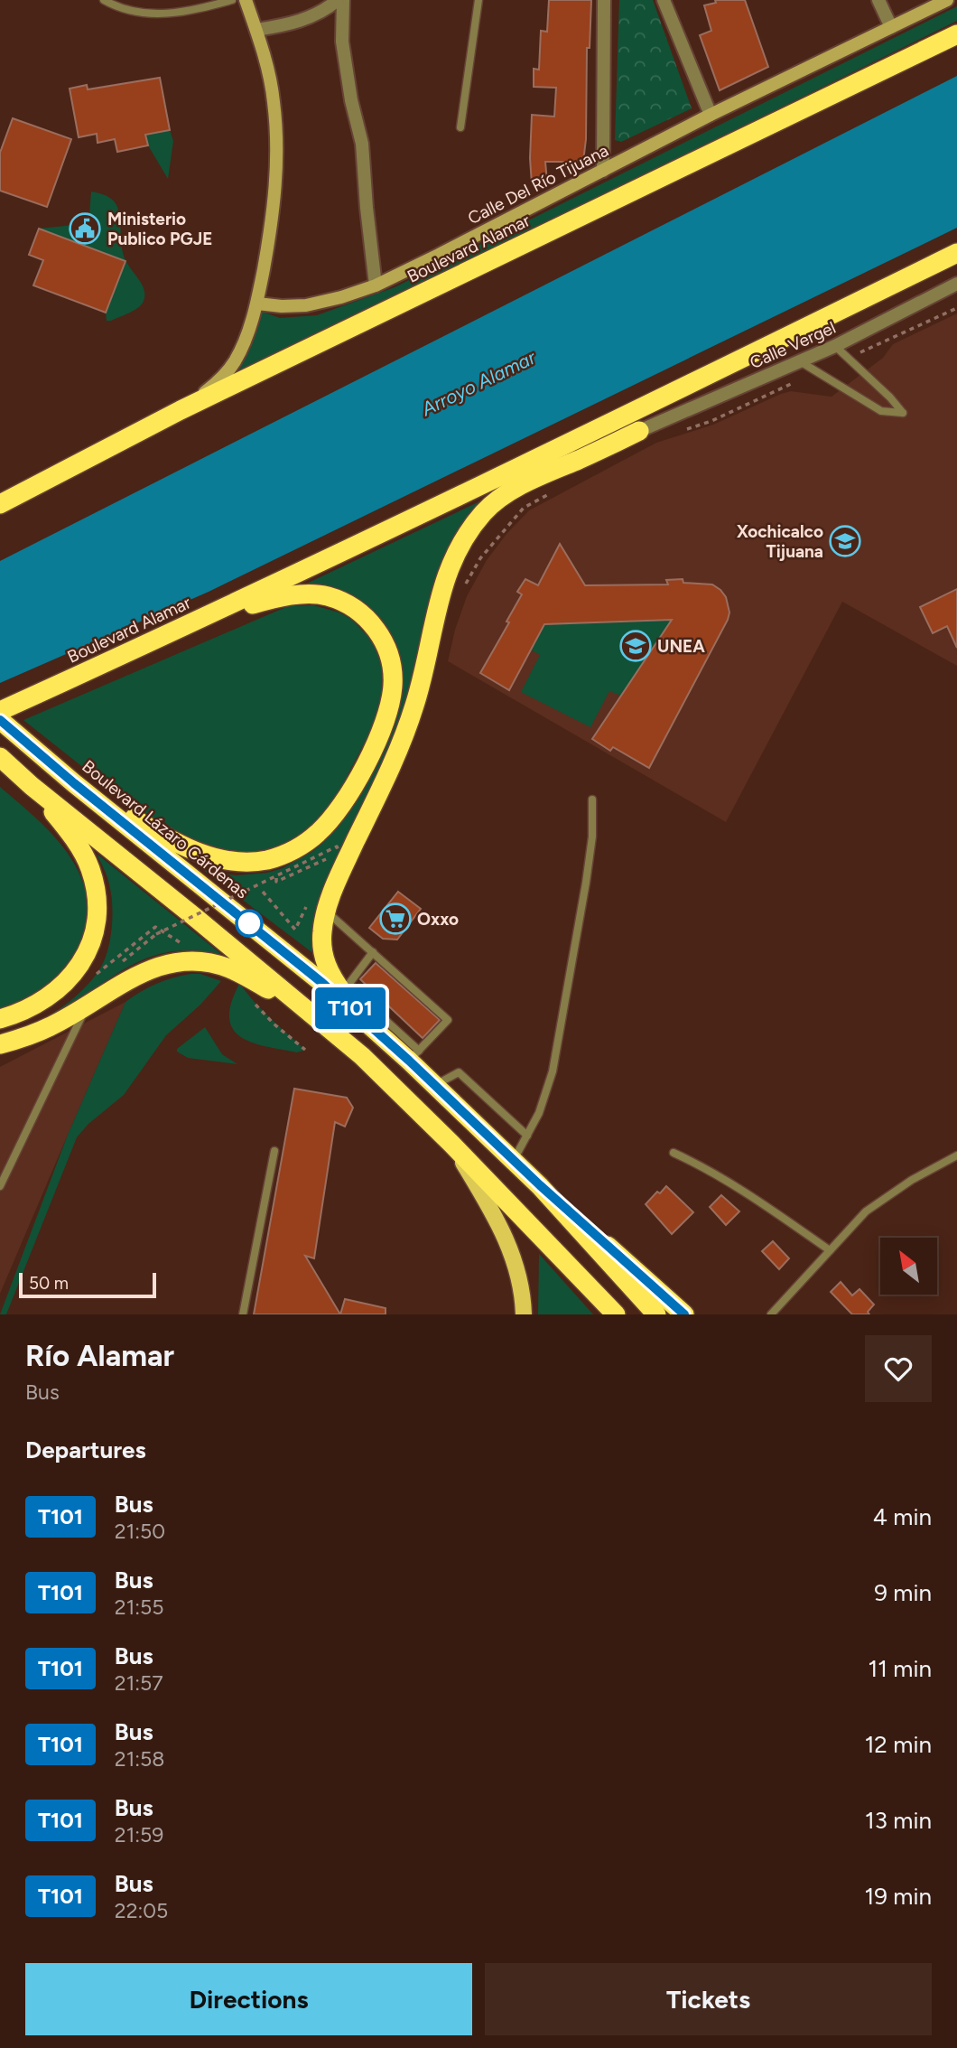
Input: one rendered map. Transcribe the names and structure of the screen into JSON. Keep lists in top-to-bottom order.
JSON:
{
  "streets": {
    "highway": ["Boulevard Alamar", "Boulevard Lázaro Cárdenas"],
    "street": ["Calle Del Río Tijuana", "Calle Vergel"]
  },
  "water": ["Arroyo Alamar"],
  "places": {
    "public building": ["Ministerio Publico PGJE"],
    "school or university": ["Xochicalco Tijuana", "UNEA"],
    "supermarket": ["Oxxo"]
  },
  "lines": ["bus line T101"],
  "scale_bar": "50 m",
  "north": "top left",
  "page": {
    "on_map": "T101",
    "scale": "50 m",
    "heading": [
      ["Río Alamar", "Bus"],
      "Departures"
    ],
    "list": [
      {
        "mark": "T101",
        "name": "Bus",
        "note": "21:50",
        "value": "4 min"
      },
      {
        "mark": "T101",
        "name": "Bus",
        "note": "21:55",
        "value": "9 min"
      },
      {
        "mark": "T101",
        "name": "Bus",
        "note": "21:57",
        "value": "11 min"
      },
      {
        "mark": "T101",
        "name": "Bus",
        "note": "21:58",
        "value": "12 min"
      },
      {
        "mark": "T101",
        "name": "Bus",
        "note": "21:59",
        "value": "13 min"
      },
      {
        "mark": "T101",
        "name": "Bus",
        "note": "22:05",
        "value": "19 min"
      }
    ],
    "buttons": ["Directions", "Tickets"]
  }
}
